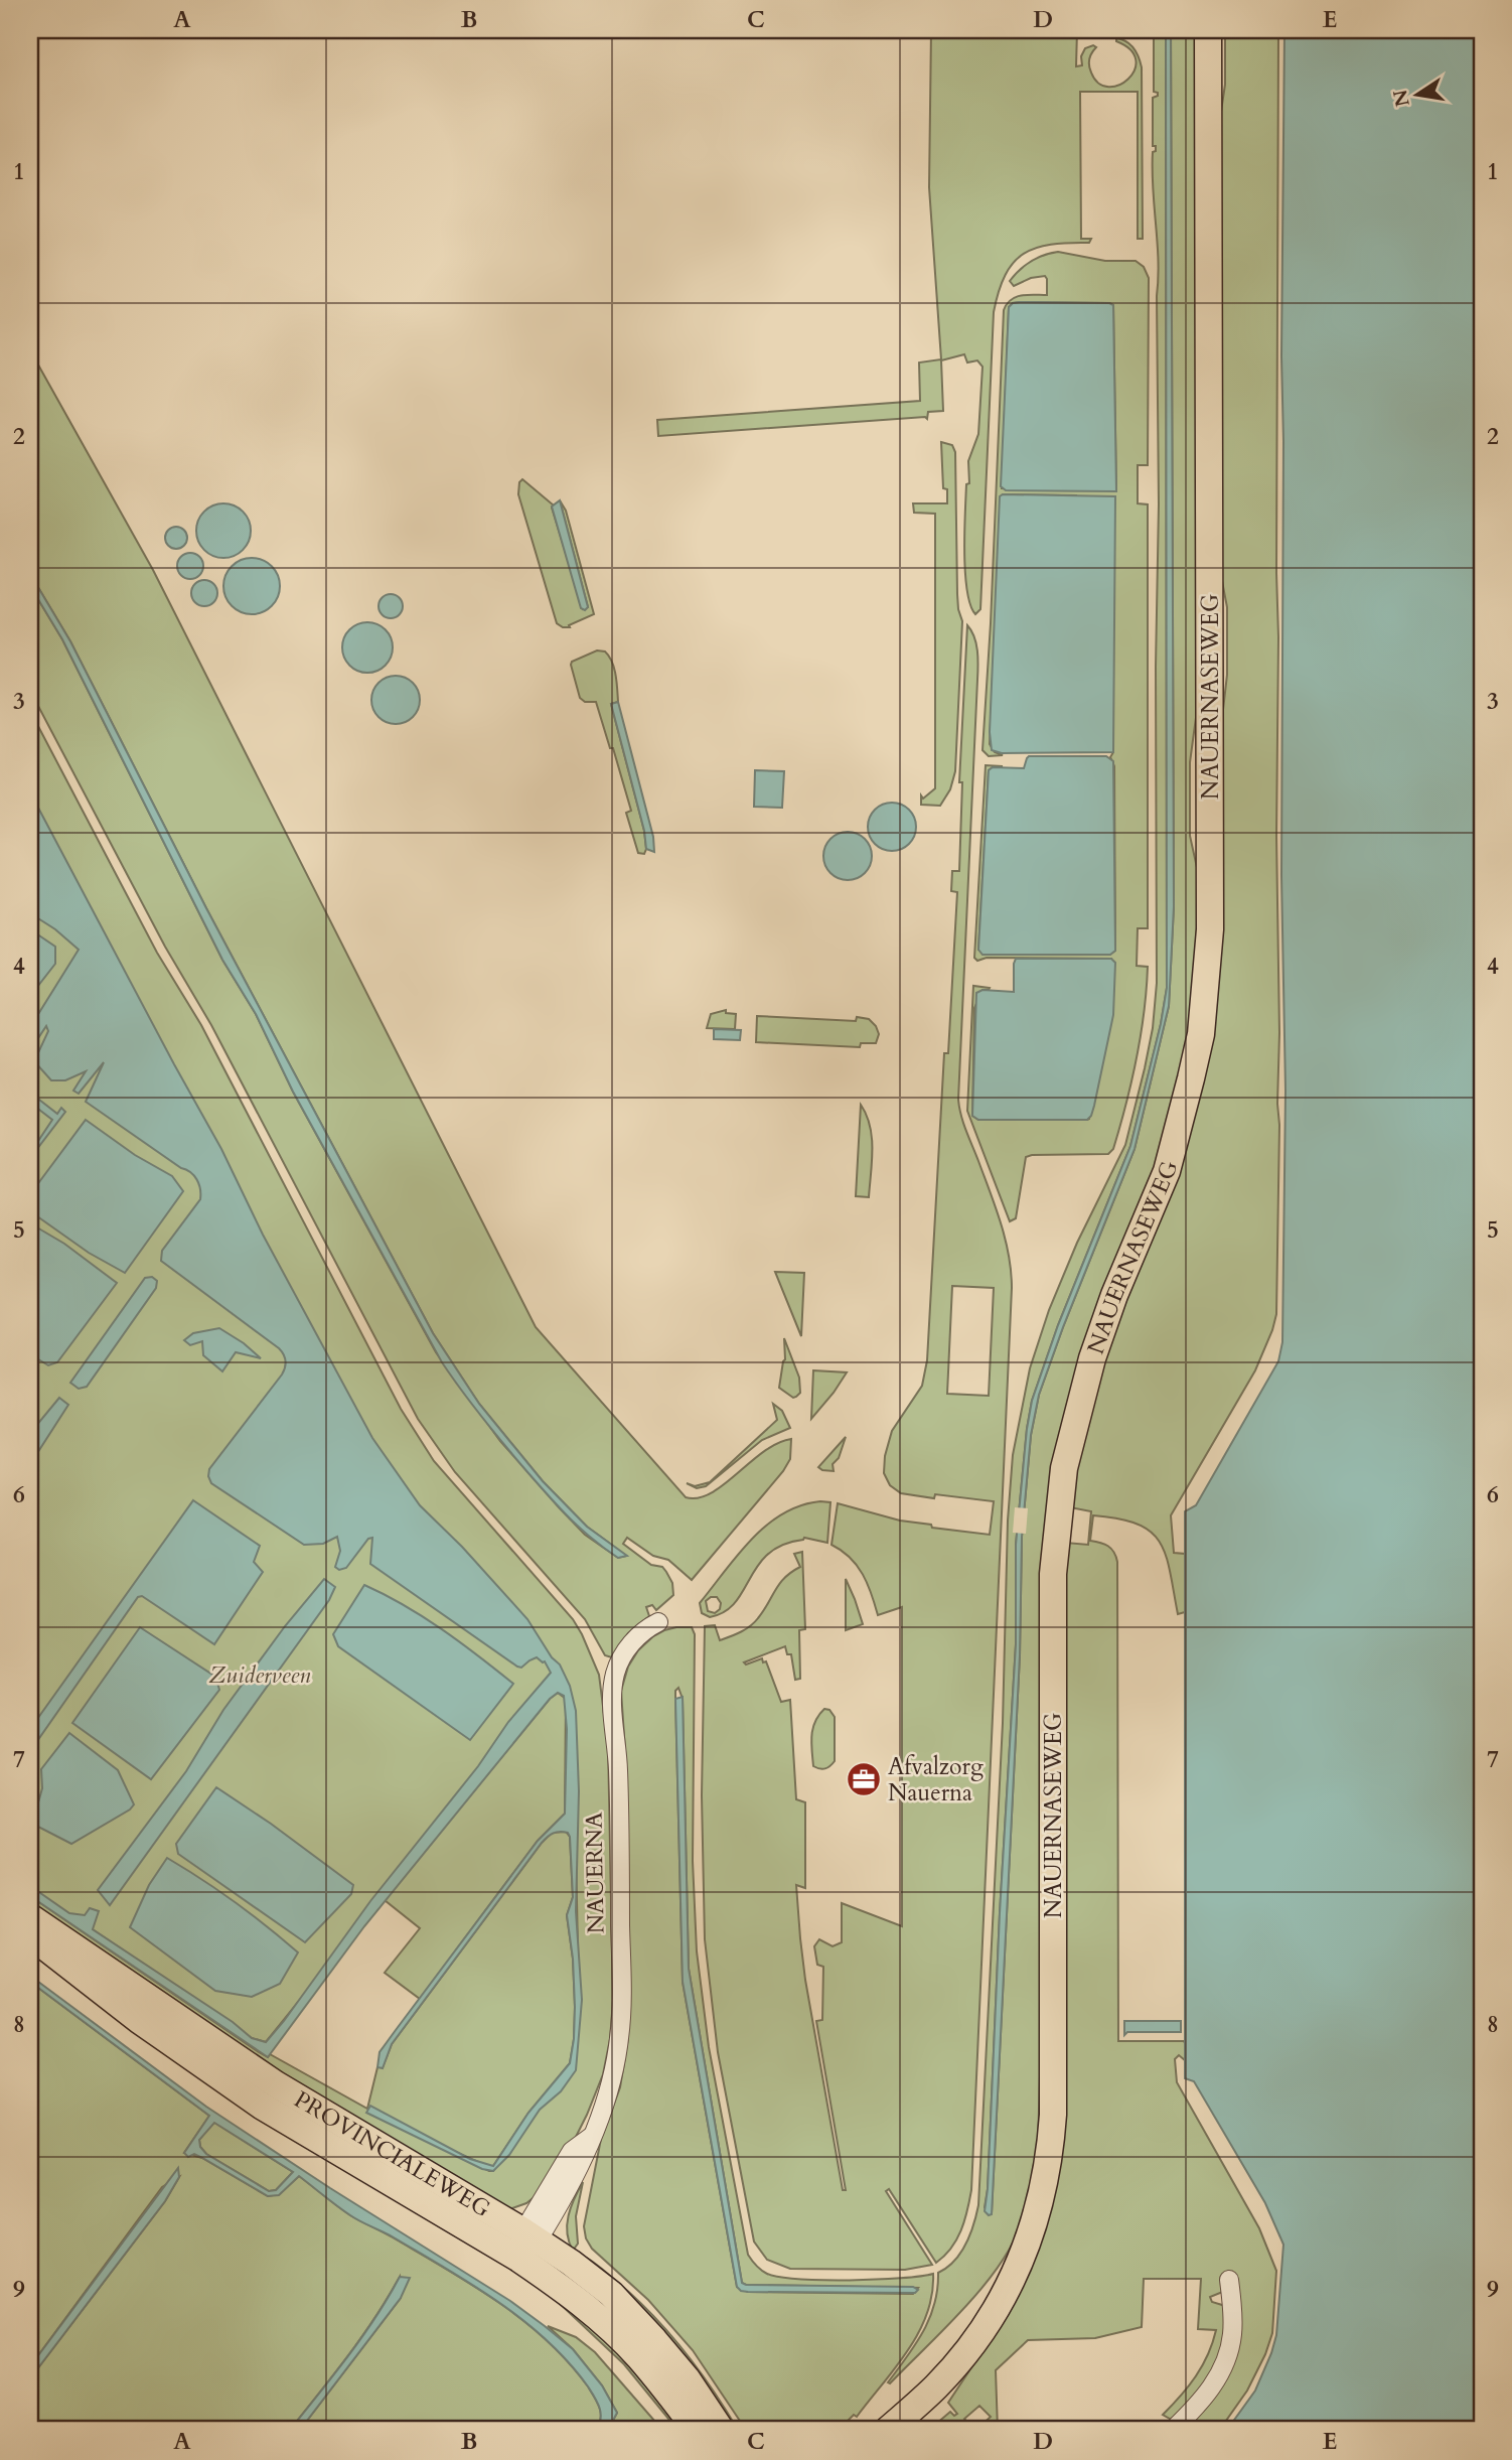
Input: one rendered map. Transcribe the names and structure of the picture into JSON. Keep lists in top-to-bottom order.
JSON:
{
  "streets": {
    "main road": ["NAUERNASEWEG", "PROVINCIALEWEG"],
    "street": ["NAUERNA"]
  },
  "crossings": [
    ["NAUERNA", "PROVINCIALEWEG"]
  ],
  "parks": ["Zuiderveen"],
  "places": {
    "office": ["Afvalzorg Nauerna"]
  },
  "north": "left",
  "grid": {
    "columns": [
      "A",
      "B",
      "C",
      "D",
      "E"
    ],
    "rows": [
      "1",
      "2",
      "3",
      "4",
      "5",
      "6",
      "7",
      "8",
      "9"
    ]
  }
}
